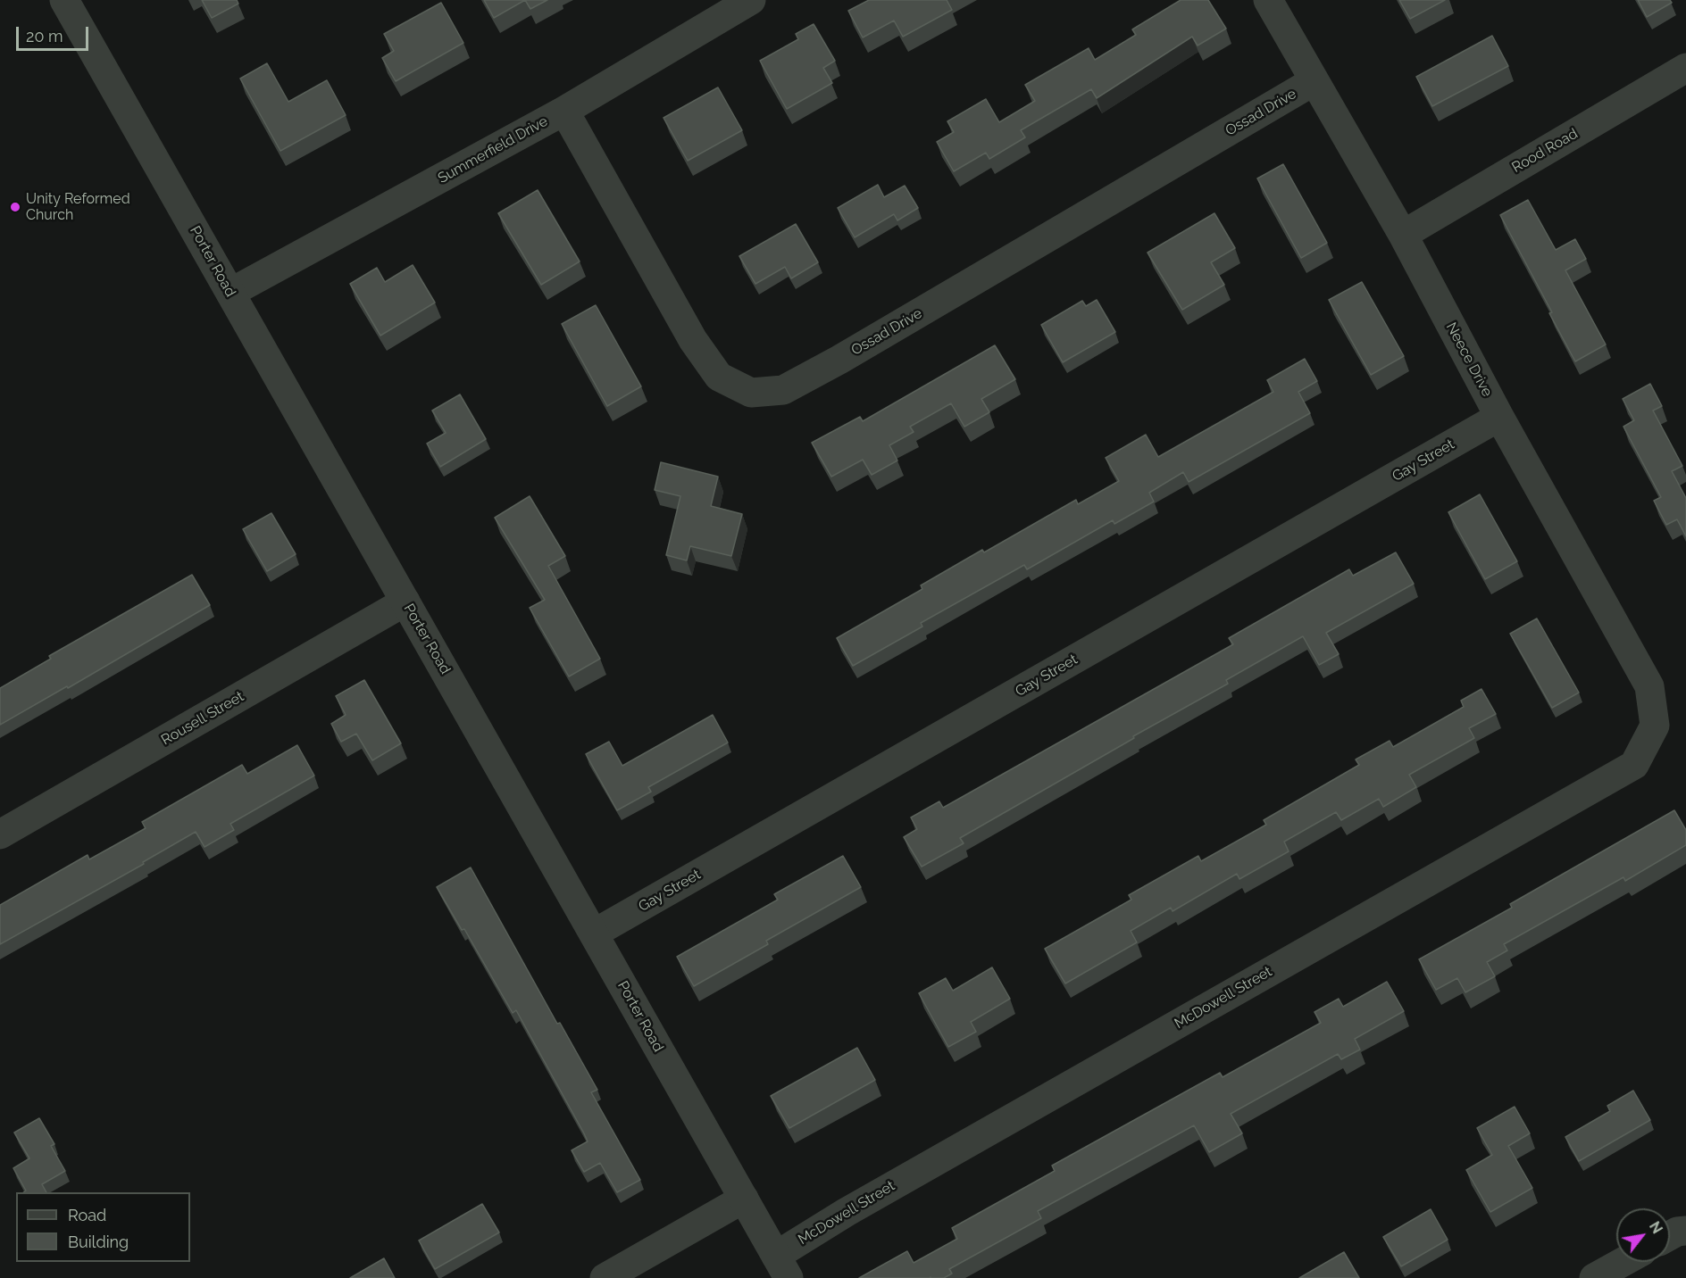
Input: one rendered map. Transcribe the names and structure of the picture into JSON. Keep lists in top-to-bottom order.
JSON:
{
  "streets": {
    "street": [
      "Ossad Drive",
      "Summerfield Drive",
      "Rood Road",
      "Porter Road",
      "Neece Drive",
      "Gay Street",
      "Rousell Street",
      "McDowell Street"
    ]
  },
  "crossings": [
    ["Ossad Drive", "Summerfield Drive"],
    ["Ossad Drive", "Neece Drive"],
    ["Summerfield Drive", "Porter Road"],
    ["Rood Road", "Neece Drive"],
    ["Porter Road", "Gay Street"],
    ["Porter Road", "Rousell Street"],
    ["Porter Road", "McDowell Street"],
    ["Neece Drive", "Gay Street"],
    ["Neece Drive", "McDowell Street"]
  ],
  "places": ["Unity Reformed Church"],
  "legend": ["Road", "Building"],
  "scale_bar": "20 m",
  "north": "top right"
}
